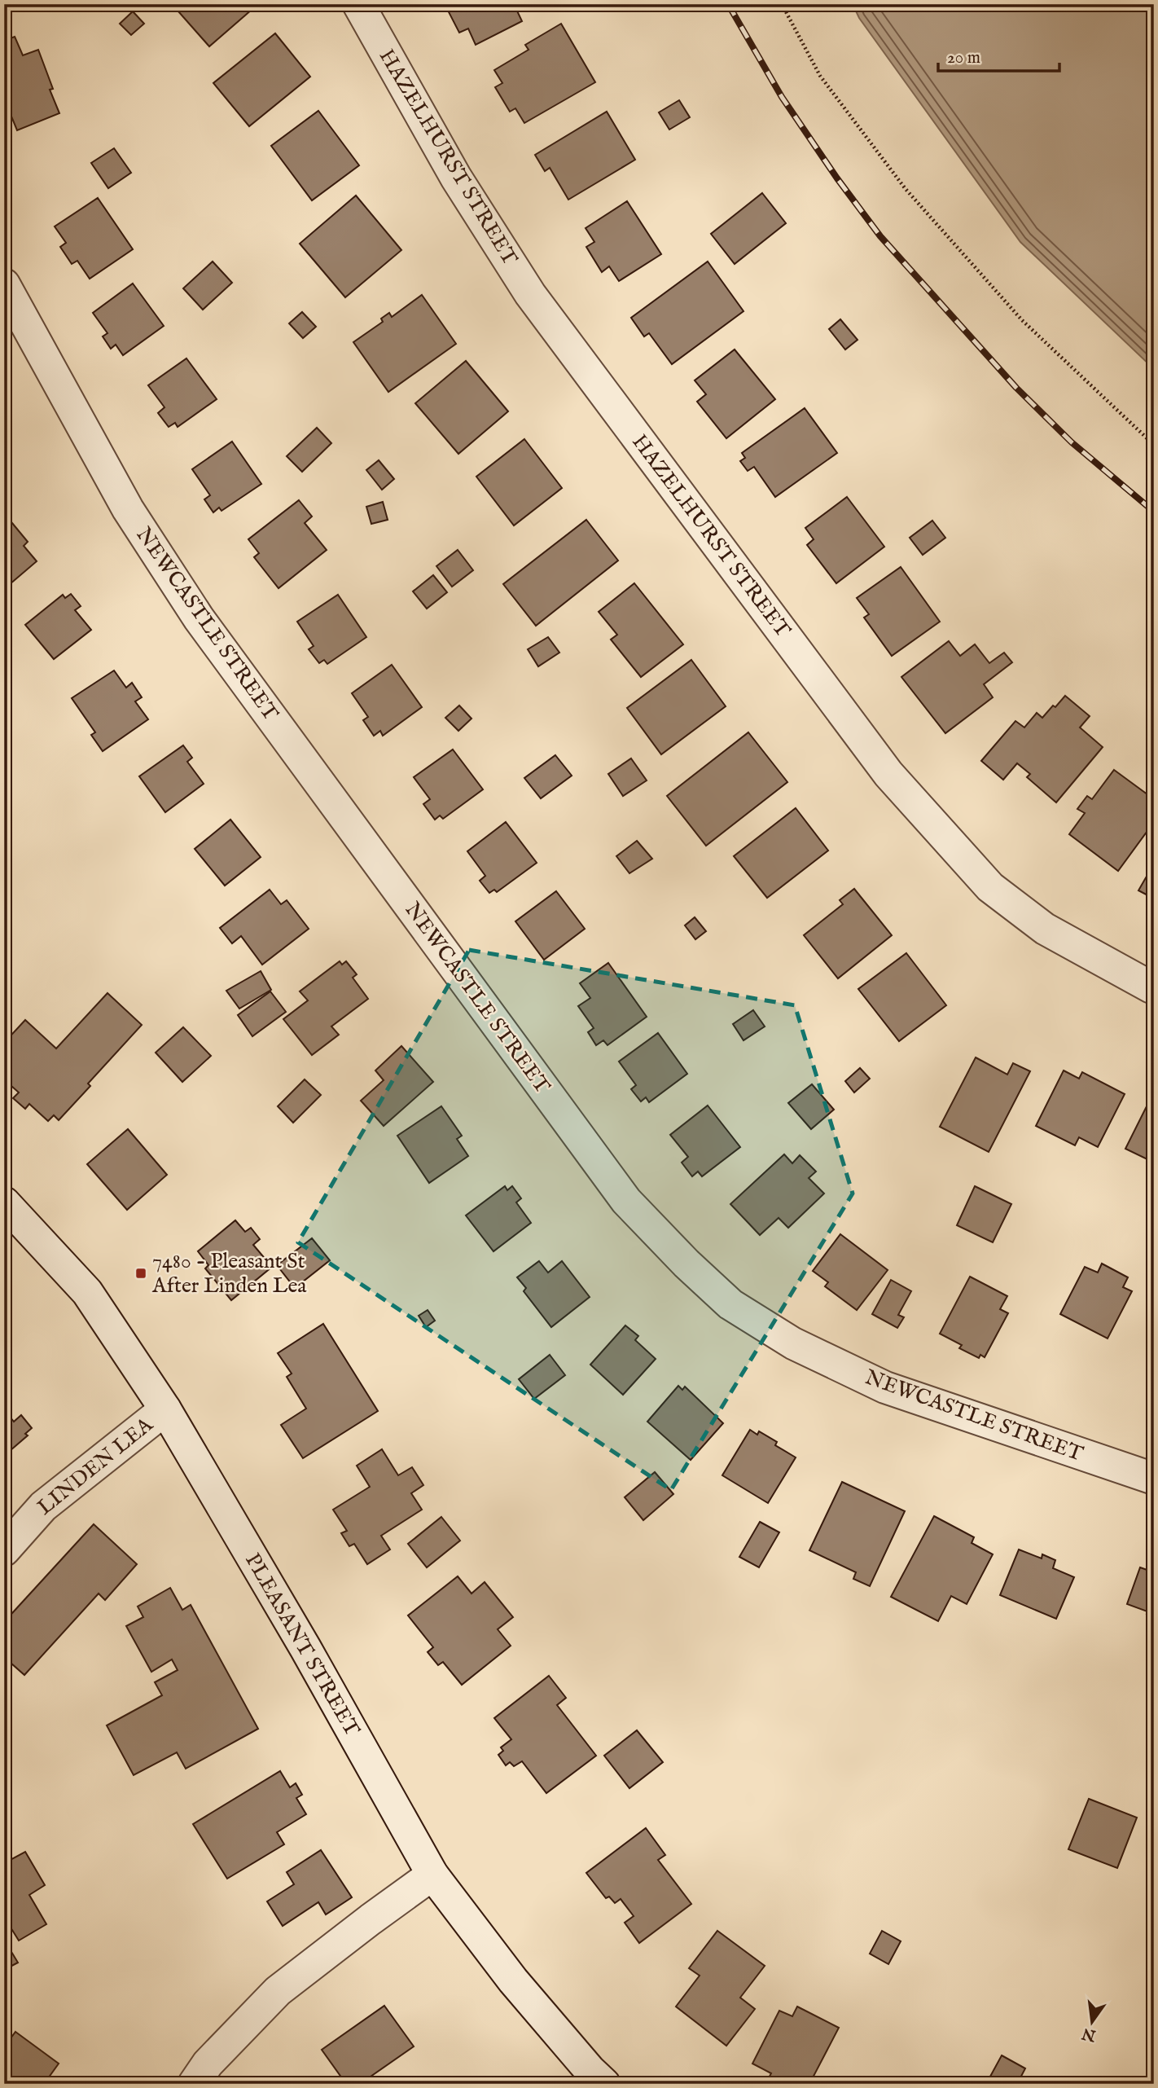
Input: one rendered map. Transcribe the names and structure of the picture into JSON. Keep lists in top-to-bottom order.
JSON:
{
  "streets": {
    "street": [
      "HAZELHURST STREET",
      "NEWCASTLE STREET",
      "LINDEN LEA",
      "PLEASANT STREET"
    ]
  },
  "crossings": [
    ["LINDEN LEA", "PLEASANT STREET"]
  ],
  "places": {
    "transit": ["7480 - Pleasant St After Linden Lea"]
  },
  "scale_bar": "20 m",
  "north": "bottom"
}
